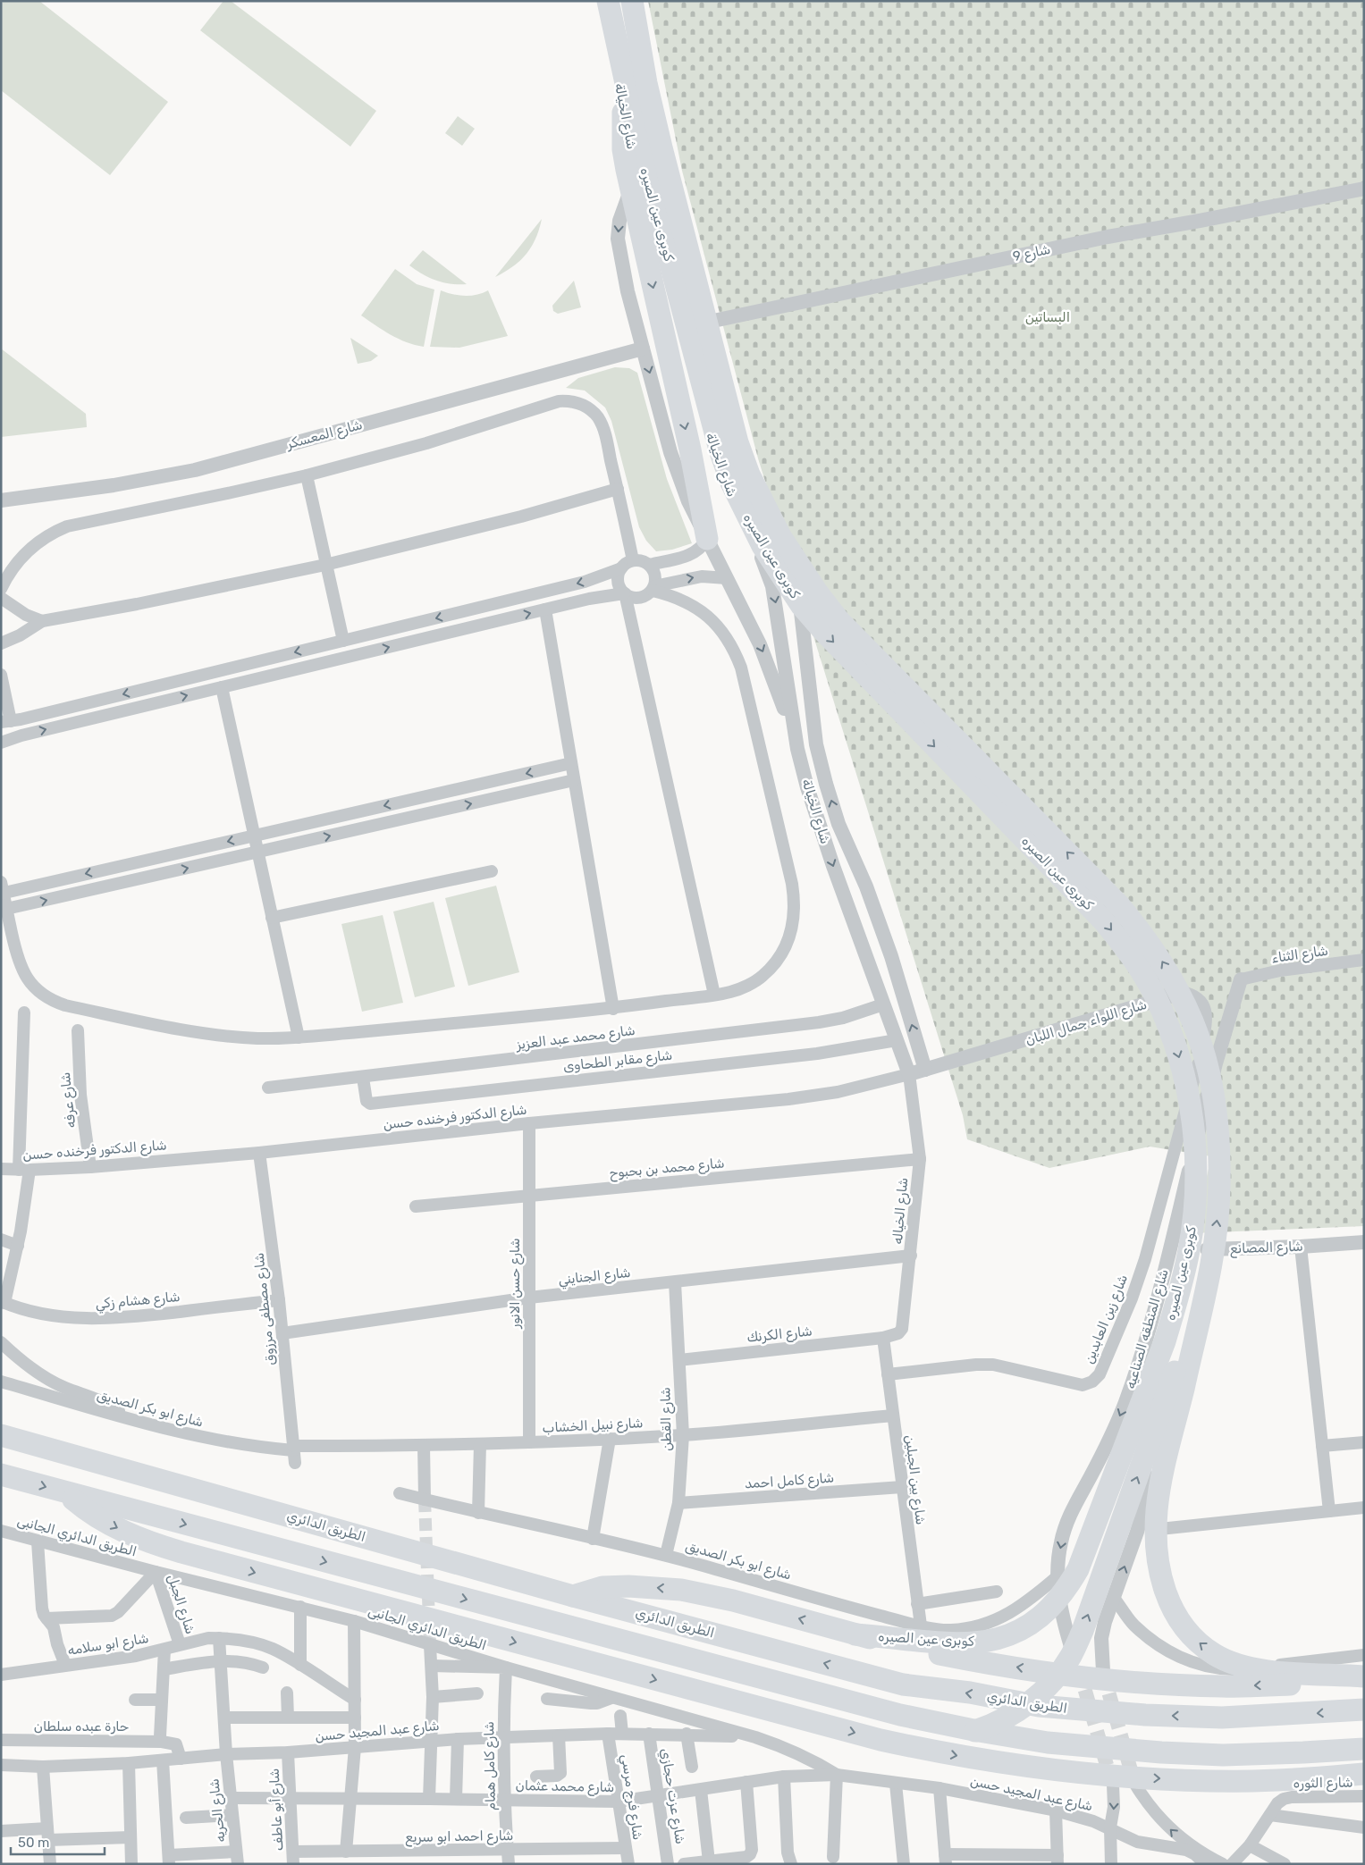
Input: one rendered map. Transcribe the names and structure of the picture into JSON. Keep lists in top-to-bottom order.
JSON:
{
  "streets": {
    "highway": ["كوبرى عين الصيره", "الطريق الدائري"],
    "street": [
      "شارع الخيالة",
      "شارع 9",
      "شارع المعسكر",
      "شارع الثناء",
      "شارع اللواء جمال اللبان",
      "شارع محمد عبد العزيز",
      "شارع مقابر الطحاوى",
      "شارع عرفه",
      "شارع الدكتور فرخنده حسن",
      "شارع محمد بن بحبوح",
      "شارع الخياله",
      "شارع المصانع",
      "شارع الجنايني",
      "شارع حسن الانور",
      "شارع هشام زكي",
      "شارع مصطفى مرزوق",
      "شارع زين العابدين",
      "شارع المنطقه الصناعيه",
      "شارع الكرنك",
      "شارع ابو بكر الصديق",
      "شارع القطن",
      "شارع نبيل الخشاب",
      "شارع بين الجبلين",
      "شارع كامل احمد",
      "الطريق الدائري الجانبى",
      "شارع الجبل",
      "شارع ابو سلامه",
      "حارة عبده سلطان",
      "شارع عبد المجيد حسن",
      "شارع كامل همام",
      "شارع الثوره",
      "شارع محمد عثمان",
      "شارع عزت حجازي",
      "شارع فرج مرسي",
      "شارع أبو عاطف",
      "شارع الحريه",
      "شارع احمد ابو سريع"
    ]
  },
  "crossings": [
    ["شارع الخيالة", "شارع 9"],
    ["شارع الخيالة", "شارع اللواء جمال اللبان"],
    ["شارع الخيالة", "شارع محمد عبد العزيز"],
    ["شارع الخيالة", "شارع مقابر الطحاوى"],
    ["شارع الخيالة", "شارع الدكتور فرخنده حسن"],
    ["شارع الخيالة", "شارع الخياله"],
    ["شارع الثناء", "شارع المنطقه الصناعيه"],
    ["شارع اللواء جمال اللبان", "شارع الدكتور فرخنده حسن"],
    ["شارع اللواء جمال اللبان", "شارع الخياله"],
    ["شارع اللواء جمال اللبان", "شارع زين العابدين"],
    ["شارع محمد عبد العزيز", "شارع مقابر الطحاوى"],
    ["شارع عرفه", "شارع الدكتور فرخنده حسن"],
    ["شارع الدكتور فرخنده حسن", "شارع الخياله"],
    ["شارع الدكتور فرخنده حسن", "شارع حسن الانور"],
    ["شارع الدكتور فرخنده حسن", "شارع مصطفى مرزوق"],
    ["شارع محمد بن بحبوح", "شارع الخياله"],
    ["شارع محمد بن بحبوح", "شارع حسن الانور"],
    ["شارع الخياله", "شارع الجنايني"],
    ["شارع الخياله", "شارع الكرنك"],
    ["شارع الخياله", "شارع بين الجبلين"],
    ["شارع المصانع", "شارع المنطقه الصناعيه"],
    ["شارع الجنايني", "شارع حسن الانور"],
    ["شارع الجنايني", "شارع مصطفى مرزوق"],
    ["شارع الجنايني", "شارع القطن"],
    ["شارع حسن الانور", "شارع نبيل الخشاب"],
    ["شارع هشام زكي", "شارع مصطفى مرزوق"],
    ["شارع مصطفى مرزوق", "شارع ابو بكر الصديق"],
    ["شارع مصطفى مرزوق", "شارع نبيل الخشاب"],
    ["شارع زين العابدين", "شارع بين الجبلين"],
    ["شارع المنطقه الصناعيه", "شارع ابو بكر الصديق"],
    ["شارع الكرنك", "شارع القطن"],
    ["شارع الكرنك", "شارع بين الجبلين"],
    ["شارع ابو بكر الصديق", "شارع القطن"],
    ["شارع ابو بكر الصديق", "شارع نبيل الخشاب"],
    ["شارع ابو بكر الصديق", "شارع بين الجبلين"],
    ["شارع القطن", "شارع نبيل الخشاب"],
    ["شارع القطن", "شارع كامل احمد"],
    ["شارع نبيل الخشاب", "شارع بين الجبلين"],
    ["شارع بين الجبلين", "شارع كامل احمد"],
    ["الطريق الدائري الجانبى", "شارع الجبل"],
    ["الطريق الدائري الجانبى", "شارع عبد المجيد حسن"],
    ["الطريق الدائري الجانبى", "شارع كامل همام"],
    ["الطريق الدائري الجانبى", "شارع محمد عثمان"],
    ["شارع الجبل", "شارع ابو سلامه"],
    ["شارع عبد المجيد حسن", "شارع كامل همام"],
    ["شارع عبد المجيد حسن", "شارع محمد عثمان"],
    ["شارع عبد المجيد حسن", "شارع عزت حجازي"],
    ["شارع عبد المجيد حسن", "شارع فرج مرسي"],
    ["شارع عبد المجيد حسن", "شارع أبو عاطف"],
    ["شارع عبد المجيد حسن", "شارع الحريه"],
    ["شارع كامل همام", "شارع محمد عثمان"],
    ["شارع كامل همام", "شارع احمد ابو سريع"],
    ["شارع محمد عثمان", "شارع عزت حجازي"],
    ["شارع محمد عثمان", "شارع فرج مرسي"],
    ["شارع محمد عثمان", "شارع أبو عاطف"],
    ["شارع محمد عثمان", "شارع الحريه"],
    ["شارع فرج مرسي", "شارع احمد ابو سريع"],
    ["شارع أبو عاطف", "شارع احمد ابو سريع"]
  ],
  "parks": ["البساتين"],
  "scale_bar": "50 m"
}
